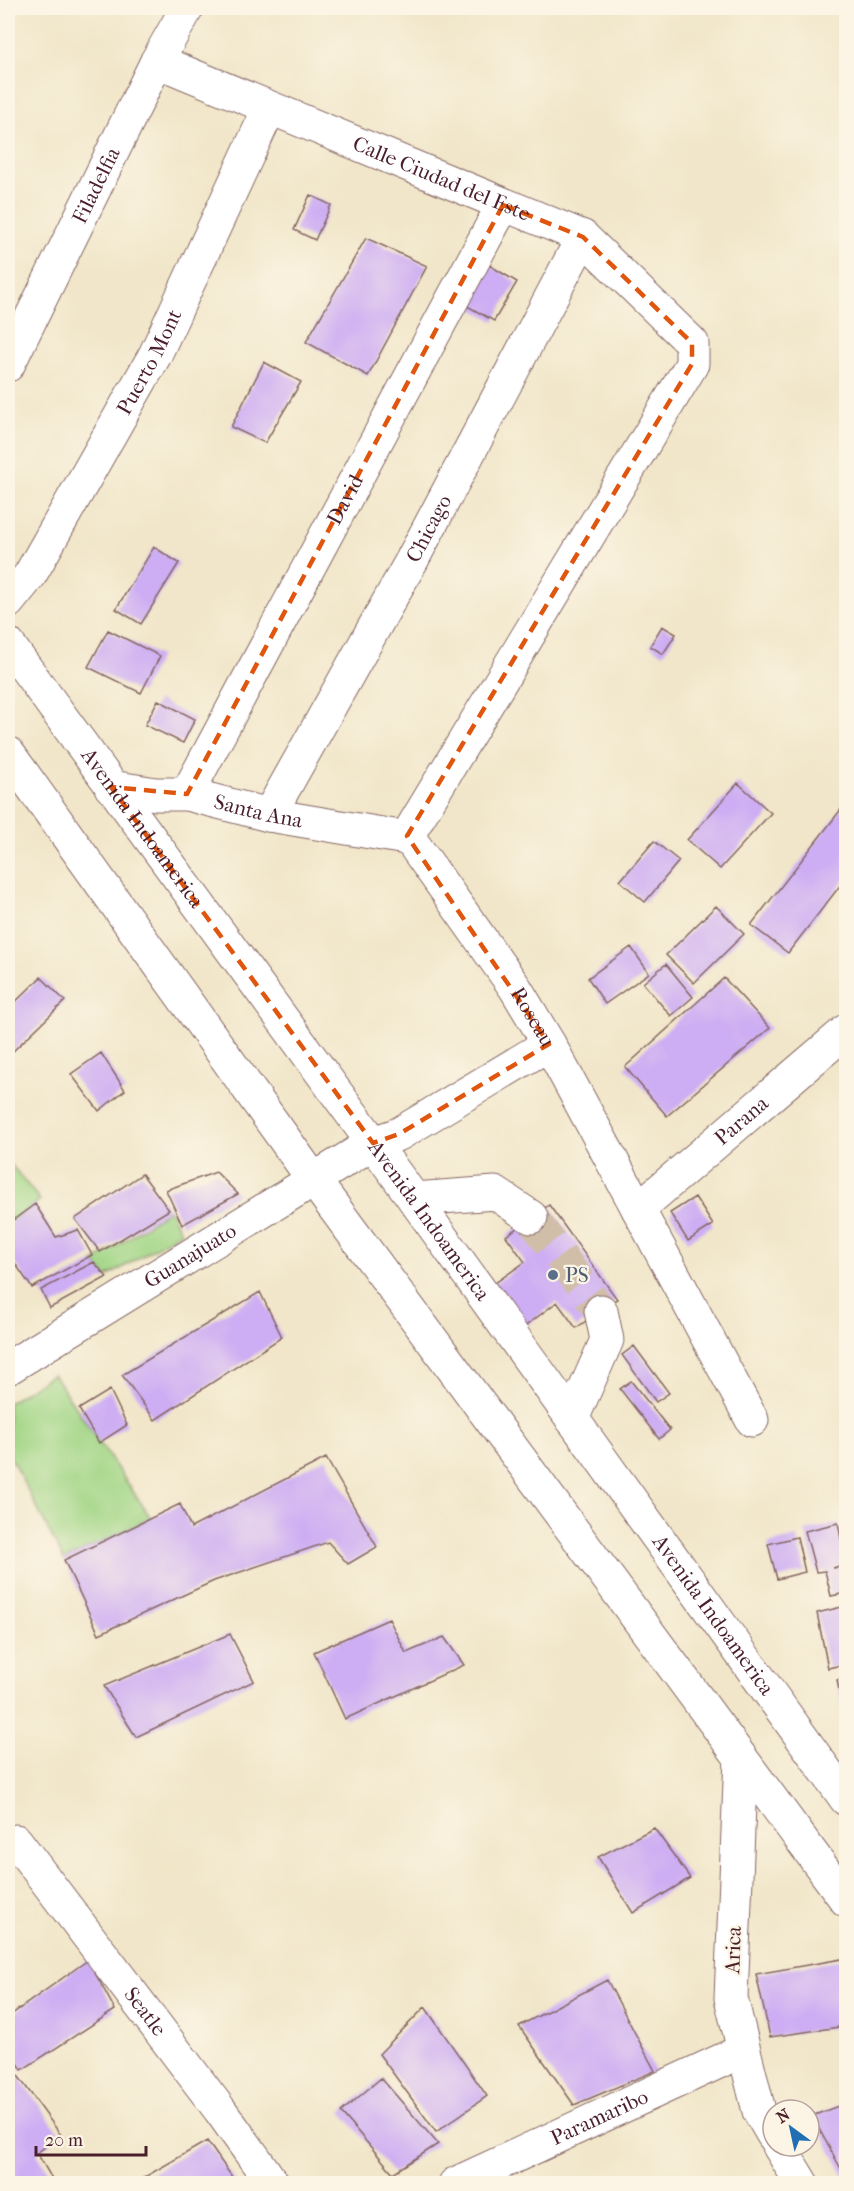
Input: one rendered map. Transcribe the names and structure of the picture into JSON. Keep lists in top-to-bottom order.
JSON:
{
  "streets": {
    "street": [
      "Calle Ciudad del Este",
      "Filadelfia",
      "Puerto Mont",
      "David",
      "Chicago",
      "Santa Ana",
      "Avenida Indoamerica",
      "Roseau",
      "Parana",
      "Guanajuato",
      "Arica",
      "Seatle",
      "Paramaribo"
    ]
  },
  "crossings": [
    ["Calle Ciudad del Este", "Filadelfia"],
    ["Calle Ciudad del Este", "Puerto Mont"],
    ["Calle Ciudad del Este", "David"],
    ["Calle Ciudad del Este", "Chicago"],
    ["Calle Ciudad del Este", "Santa Ana"],
    ["Calle Ciudad del Este", "Roseau"],
    ["David", "Santa Ana"],
    ["Chicago", "Santa Ana"],
    ["Santa Ana", "Avenida Indoamerica"],
    ["Santa Ana", "Roseau"],
    ["Avenida Indoamerica", "Guanajuato"],
    ["Roseau", "Parana"],
    ["Roseau", "Guanajuato"],
    ["Arica", "Paramaribo"]
  ],
  "places": ["PS"],
  "scale_bar": "20 m",
  "north": "top left"
}
